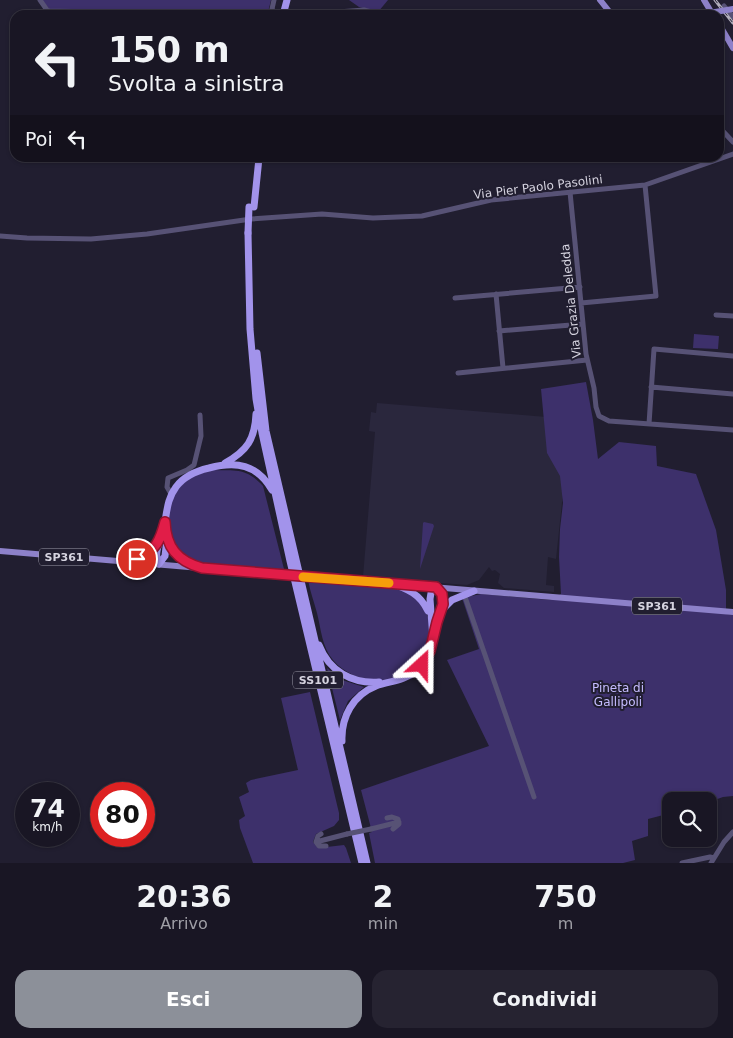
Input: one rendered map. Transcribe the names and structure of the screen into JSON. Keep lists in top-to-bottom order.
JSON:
{
  "streets": {
    "highway": ["SS101"],
    "main road": ["SP361"],
    "street": ["Via Pier Paolo Pasolini", "Via Grazia Deledda"]
  },
  "crossings": [
    ["Via Pier Paolo Pasolini", "Via Grazia Deledda"]
  ],
  "parks": ["Pineta di Gallipoli"],
  "page": {
    "turn": ["150 m", "Svolta a sinistra"],
    "then": "Poi",
    "speed": "74 km/h",
    "limit": "80",
    "eta": [
      "20:36",
      "Arrivo",
      "2",
      "min",
      "750",
      "m"
    ],
    "buttons": ["Esci", "Condividi"]
  }
}
